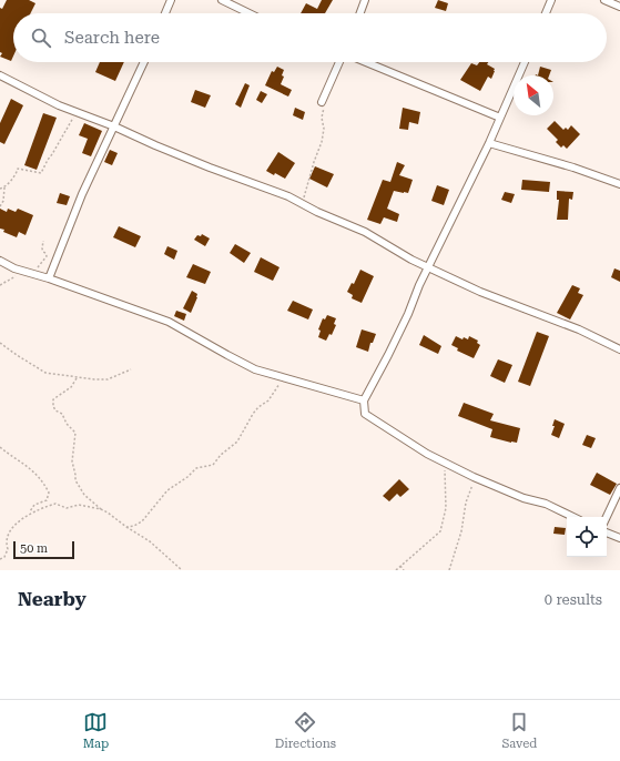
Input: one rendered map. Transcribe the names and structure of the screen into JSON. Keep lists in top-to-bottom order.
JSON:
{
  "scale_bar": "50 m",
  "north": "top left",
  "page": {
    "search": "Search here",
    "scale": "50 m",
    "heading": ["Nearby", "0 results"],
    "nav": ["Map", "Directions", "Saved"]
  }
}
